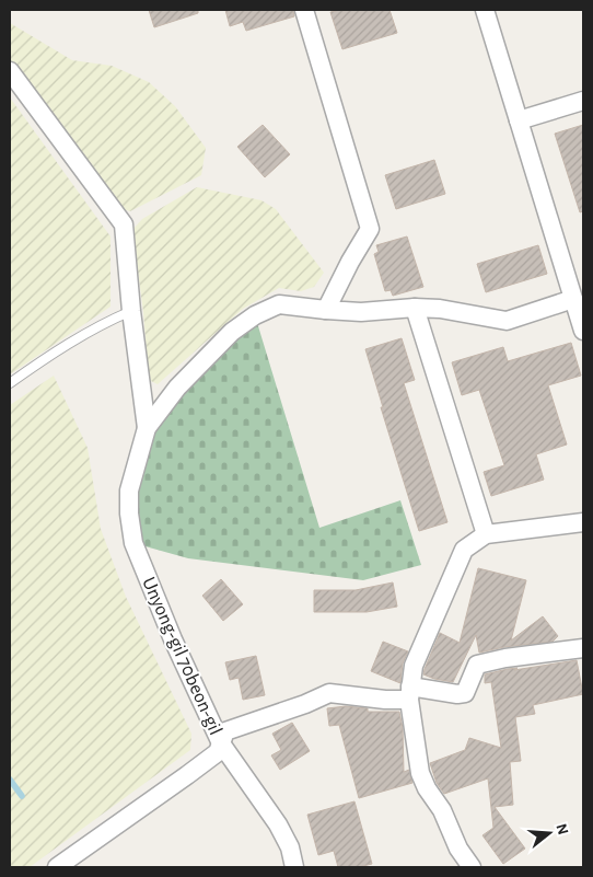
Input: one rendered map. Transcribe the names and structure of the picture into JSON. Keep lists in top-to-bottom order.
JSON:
{
  "streets": {
    "street": ["Unyong-gil 70beon-gil"]
  },
  "north": "right"
}
